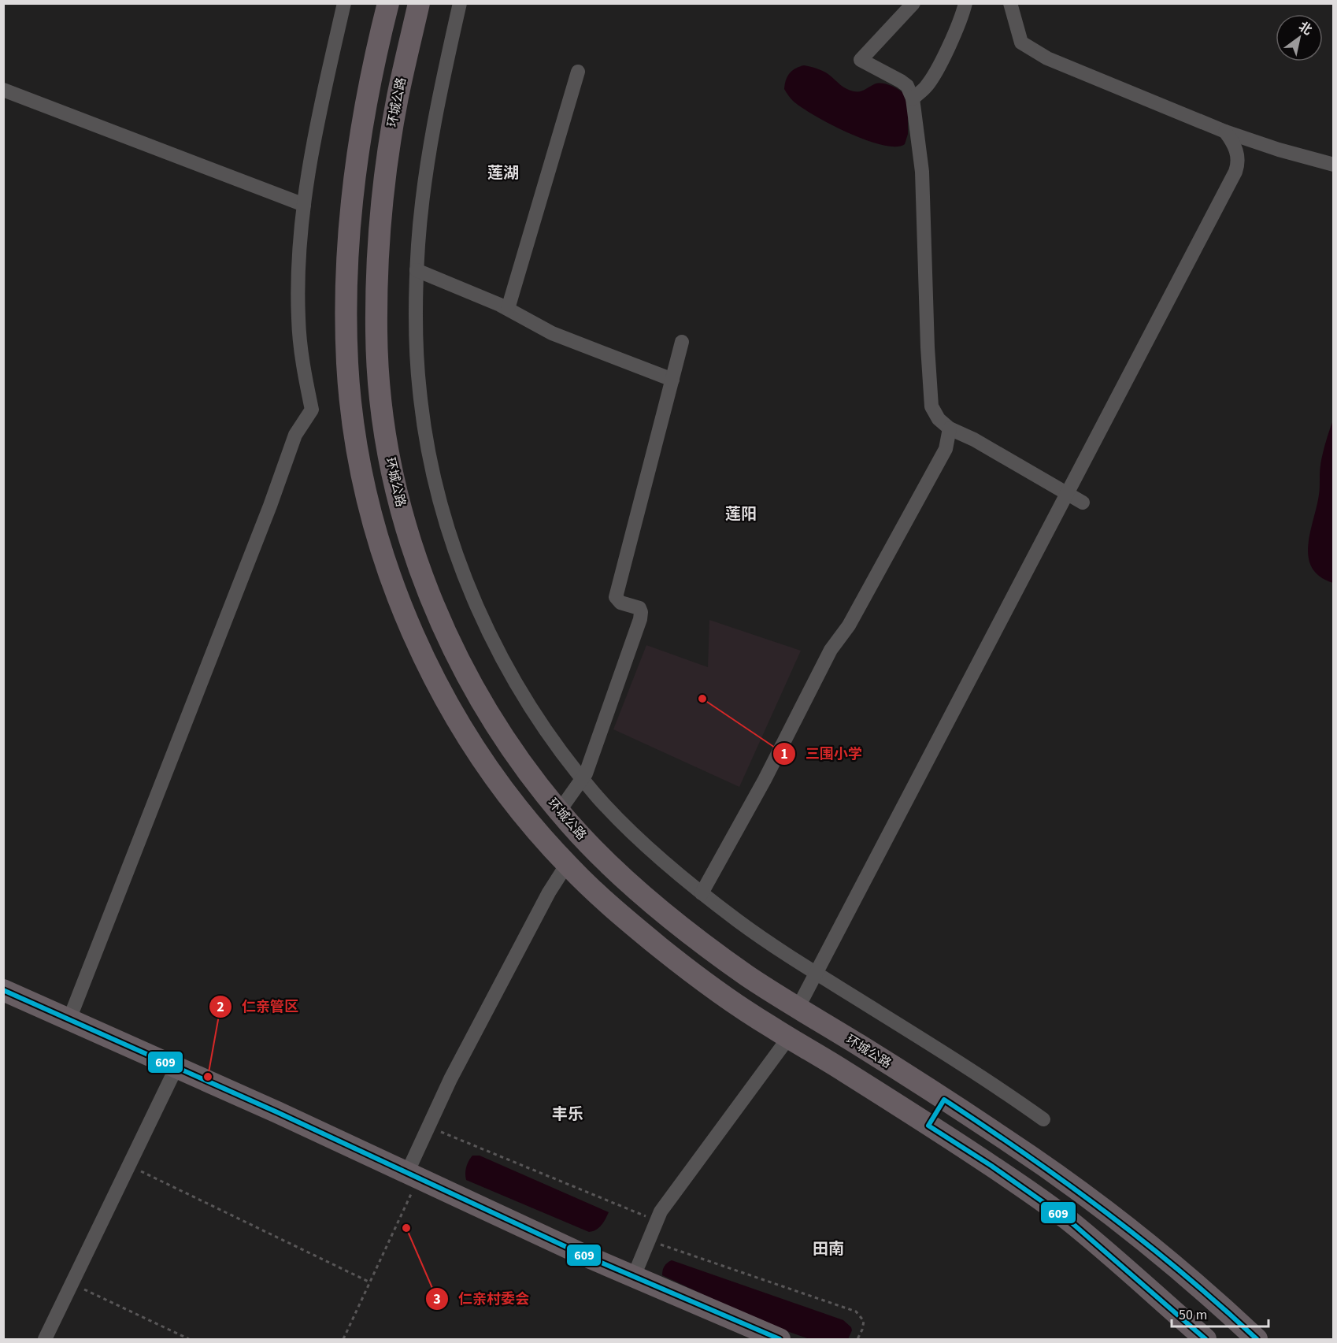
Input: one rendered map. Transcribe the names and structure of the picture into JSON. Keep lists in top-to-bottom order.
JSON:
{
  "streets": {
    "main road": ["环城公路"]
  },
  "districts": [
    "莲湖",
    "莲阳",
    "丰乐",
    "田南"
  ],
  "places": ["三围小学", "仁亲管区", "仁亲村委会"],
  "lines": ["transit line 609"],
  "scale_bar": "50 m",
  "north": "top right"
}
